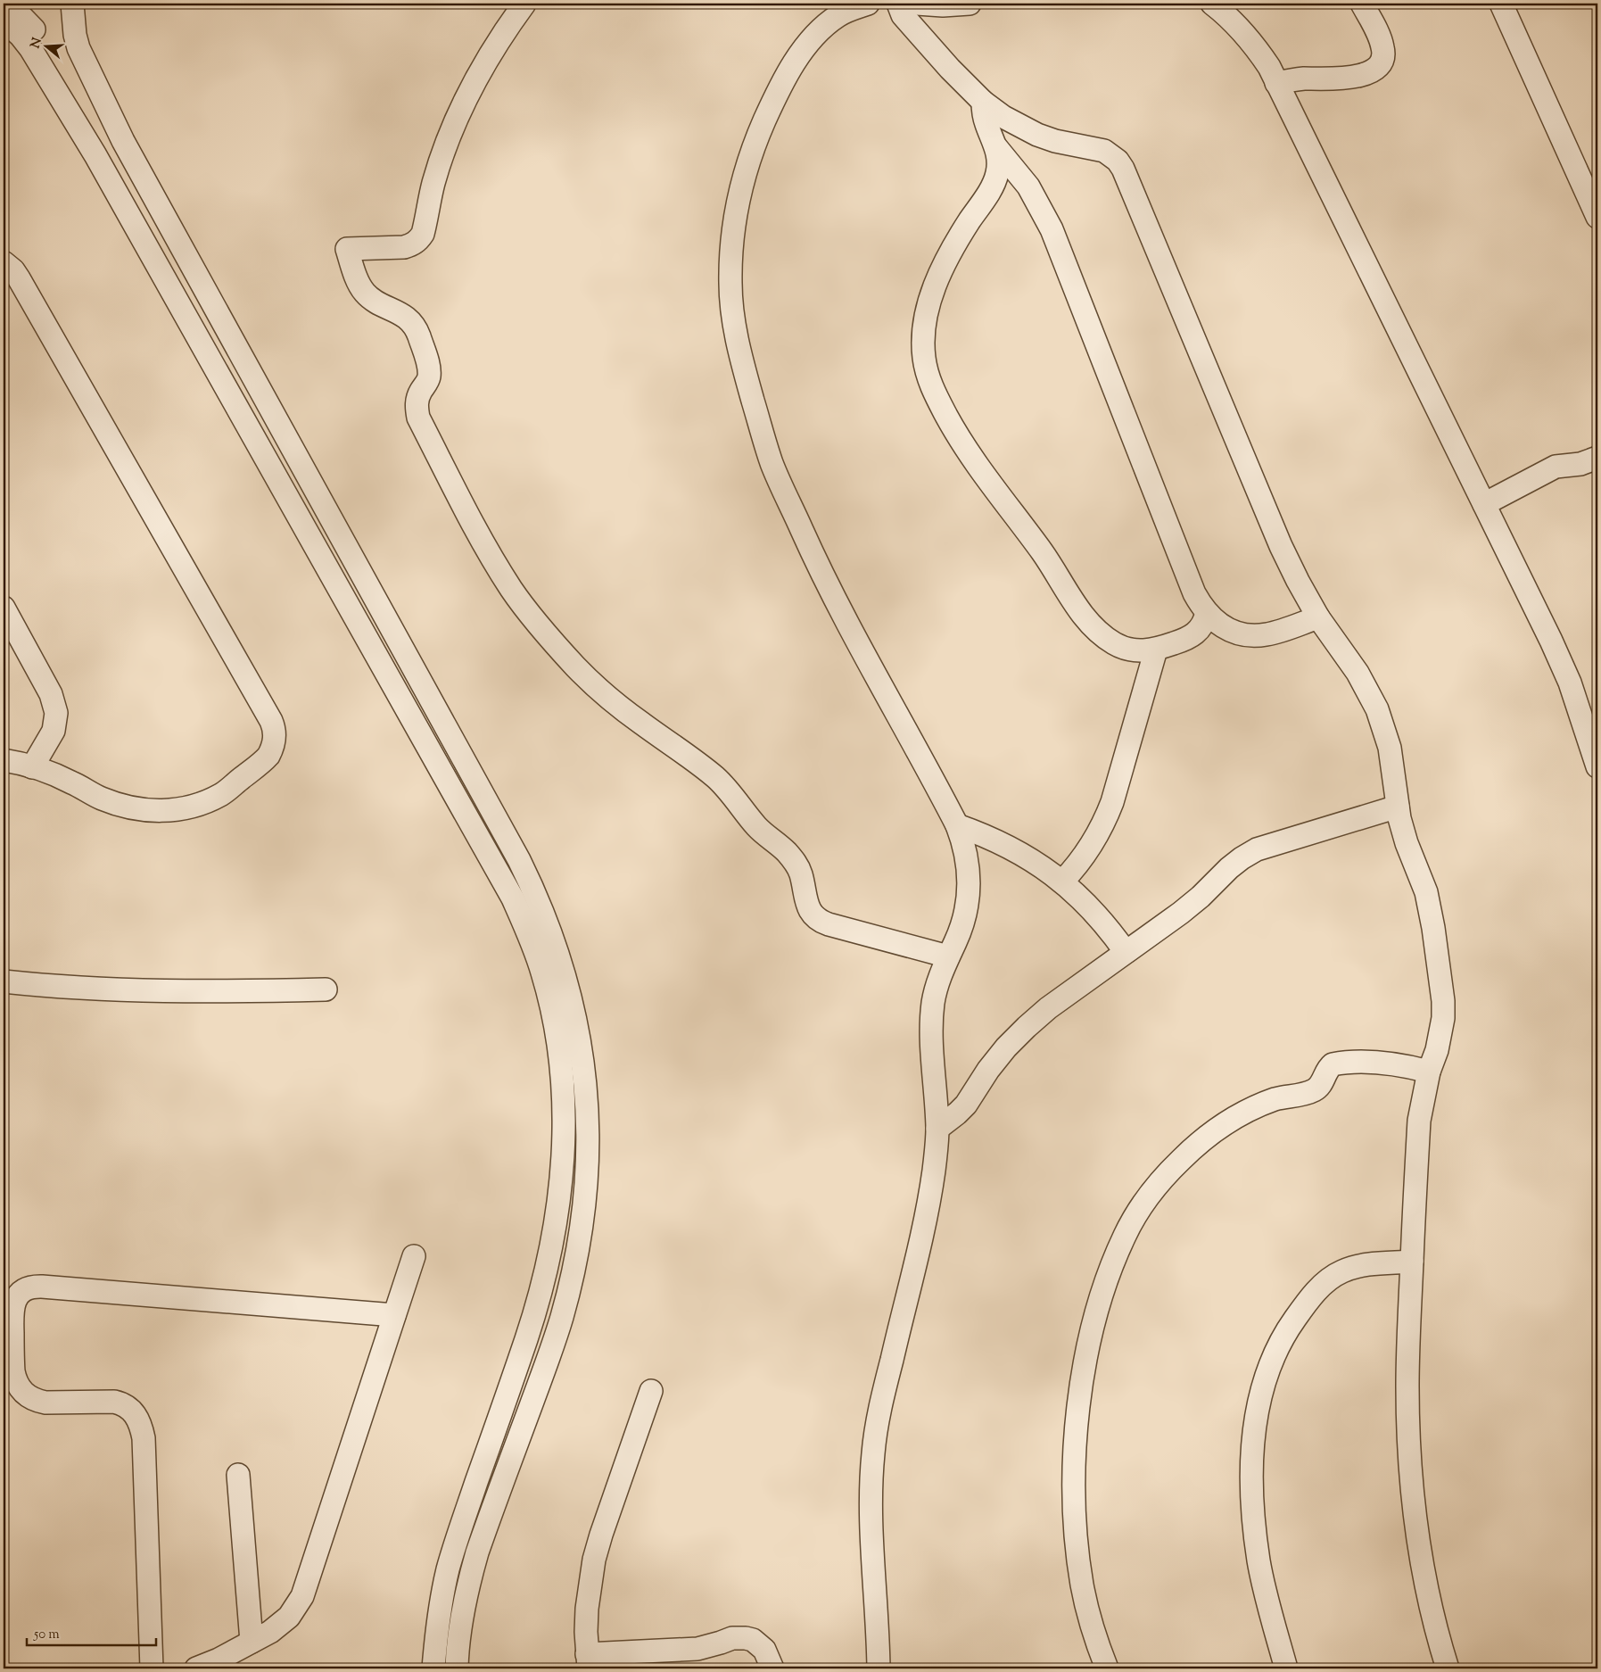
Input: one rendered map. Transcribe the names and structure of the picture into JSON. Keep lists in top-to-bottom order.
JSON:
{
  "scale_bar": "50 m",
  "north": "left"
}
